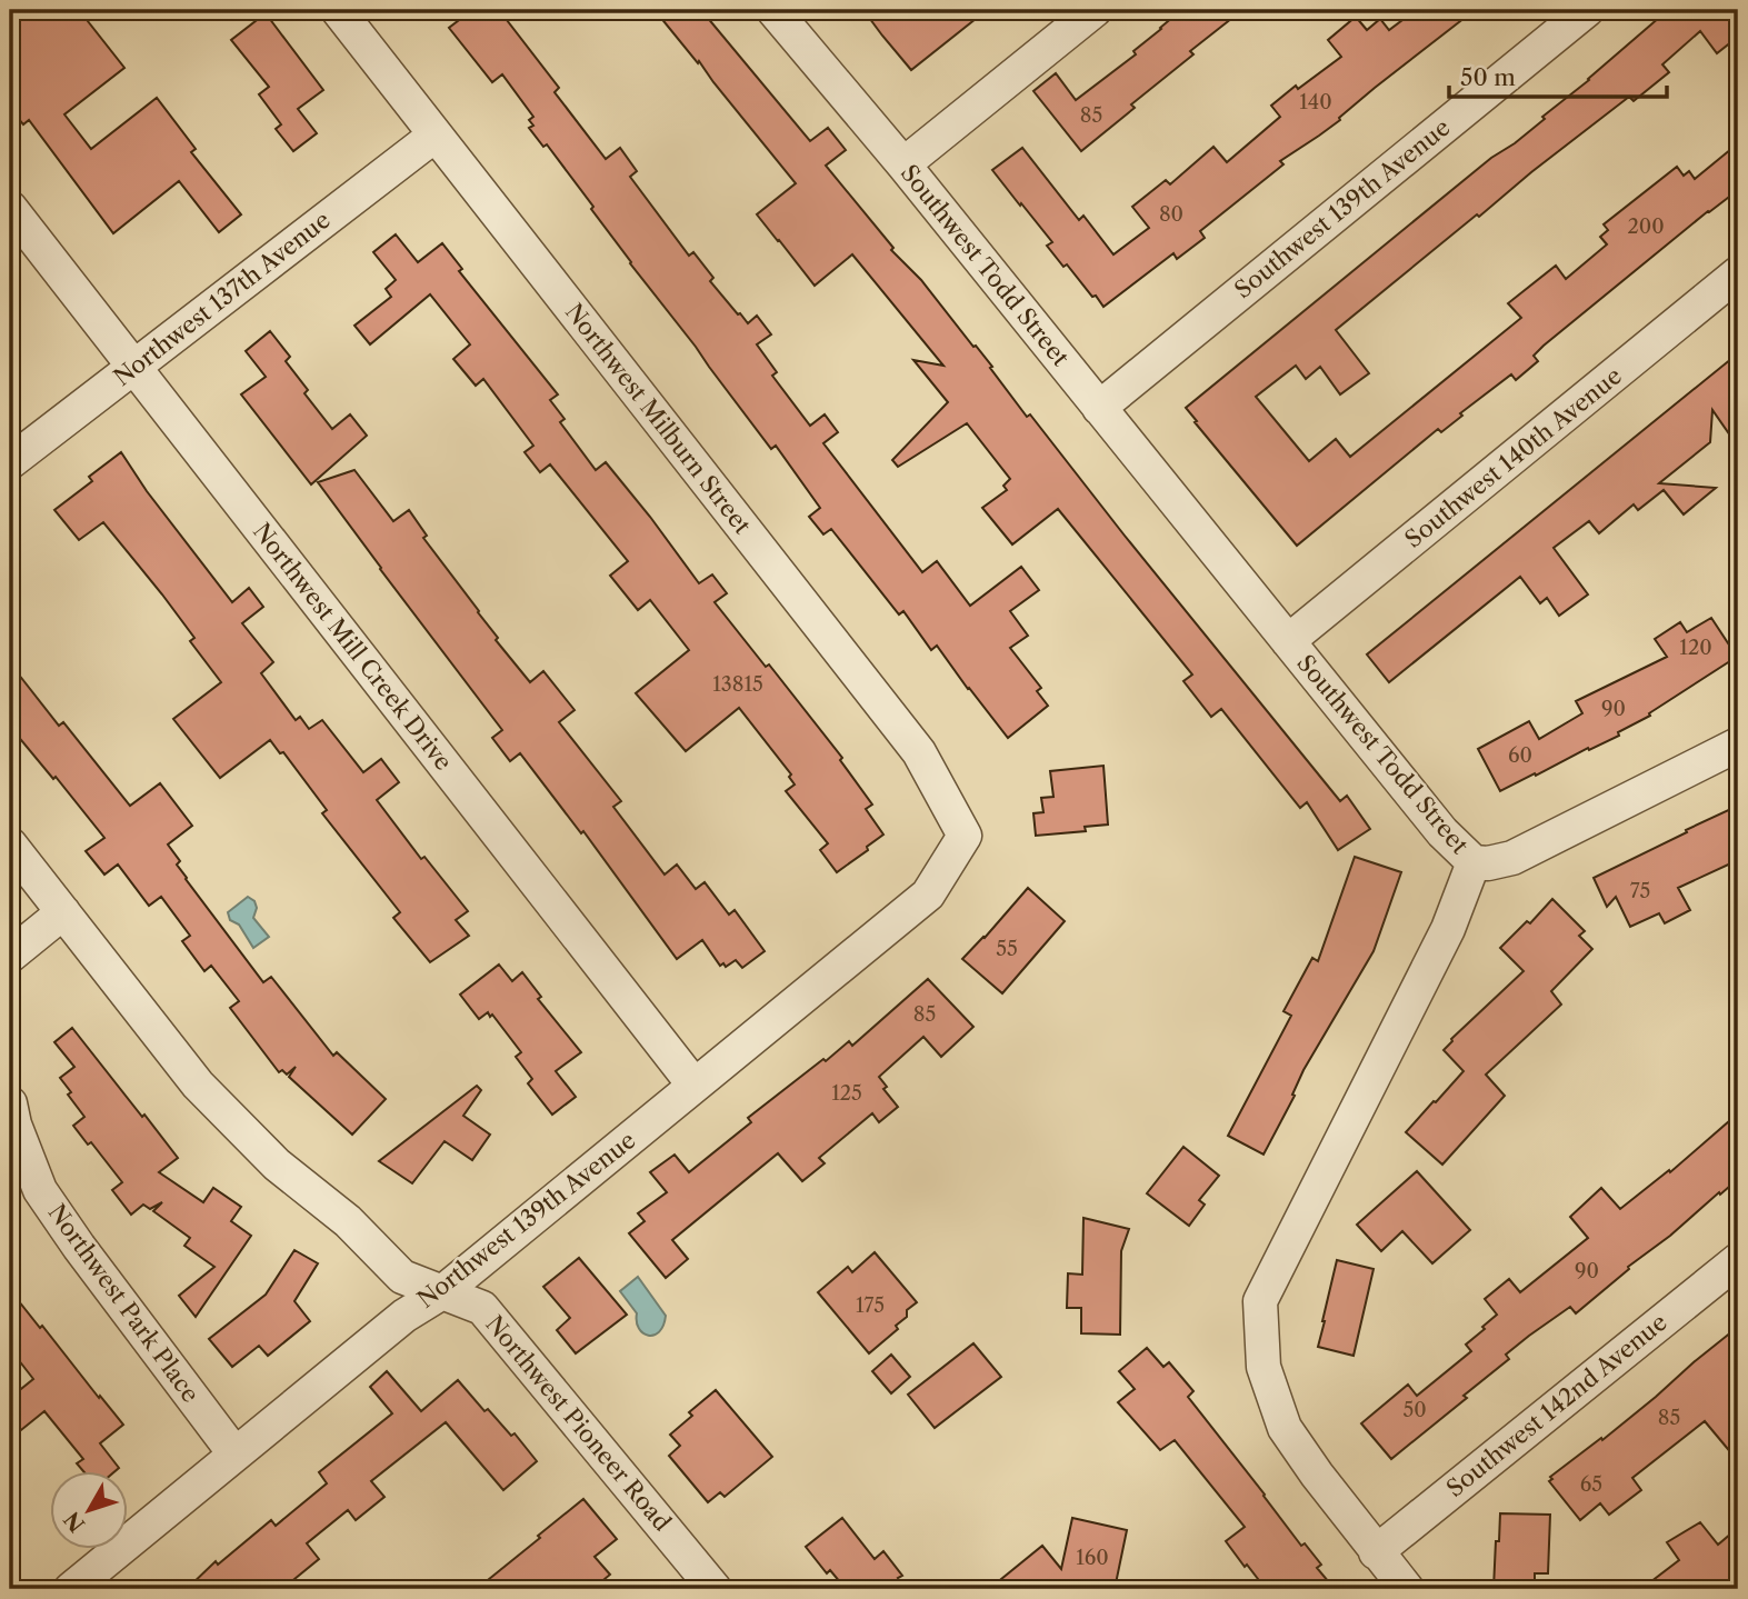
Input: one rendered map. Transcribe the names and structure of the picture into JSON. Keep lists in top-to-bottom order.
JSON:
{
  "streets": {
    "street": [
      "Southwest 139th Avenue",
      "Southwest Todd Street",
      "Northwest 137th Avenue",
      "Northwest Milburn Street",
      "Southwest 140th Avenue",
      "Northwest Mill Creek Drive",
      "Northwest 139th Avenue",
      "Northwest Park Place",
      "Southwest 142nd Avenue",
      "Northwest Pioneer Road"
    ]
  },
  "crossings": [
    ["Southwest 139th Avenue", "Southwest Todd Street"],
    ["Southwest Todd Street", "Southwest 140th Avenue"],
    ["Southwest Todd Street", "Southwest 142nd Avenue"],
    ["Northwest 137th Avenue", "Northwest Milburn Street"],
    ["Northwest 137th Avenue", "Northwest Mill Creek Drive"],
    ["Northwest Milburn Street", "Northwest 139th Avenue"],
    ["Northwest Mill Creek Drive", "Northwest 139th Avenue"],
    ["Northwest 139th Avenue", "Northwest Park Place"],
    ["Northwest 139th Avenue", "Northwest Pioneer Road"]
  ],
  "house_numbers": [
    "140",
    "85",
    "80",
    "200",
    "120",
    "13815",
    "90",
    "60",
    "75",
    "55",
    "85",
    "125",
    "90",
    "175",
    "50",
    "85",
    "65",
    "160"
  ],
  "scale_bar": "50 m",
  "north": "bottom left"
}
